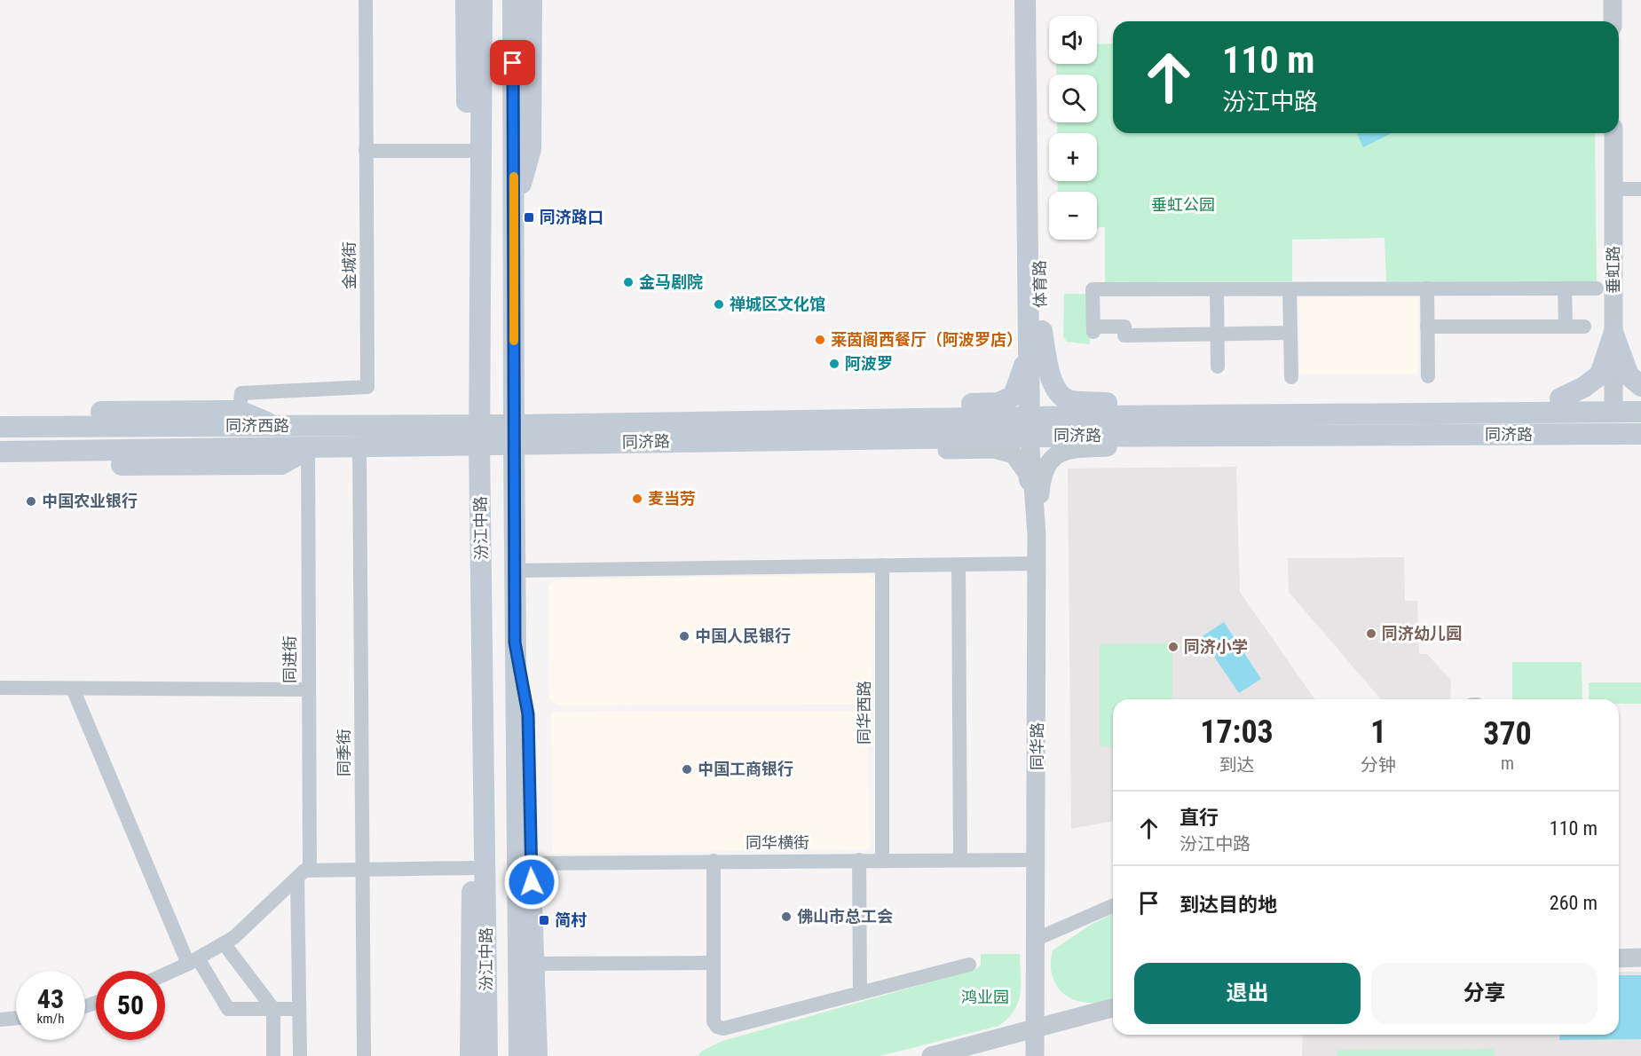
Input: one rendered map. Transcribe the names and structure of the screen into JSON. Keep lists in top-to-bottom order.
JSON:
{
  "streets": {
    "main road": [
      "体育路",
      "同济西路",
      "同济路",
      "汾江中路"
    ],
    "street": [
      "金城街",
      "垂虹路",
      "同进街",
      "同华西路",
      "同华路",
      "同季街",
      "同华横街"
    ]
  },
  "crossings": [
    ["垂虹路", "同济路"],
    ["体育路", "同济路"],
    ["体育路", "同华路"],
    ["同济西路", "同济路"],
    ["同济西路", "汾江中路"],
    ["同济西路", "同进街"],
    ["同济西路", "同季街"],
    ["同济路", "汾江中路"],
    ["汾江中路", "同华横街"],
    ["同华西路", "同华横街"],
    ["同华路", "同华横街"]
  ],
  "parks": ["垂虹公园", "鸿业园"],
  "places": {
    "transit": ["同济路口", "简村"],
    "other": [
      "金马剧院",
      "禅城区文化馆",
      "莱茵阁西餐厅（阿波罗店）",
      "阿波罗",
      "麦当劳",
      "中国农业银行",
      "同济幼儿园",
      "中国人民银行",
      "同济小学",
      "中国工商银行",
      "佛山市总工会"
    ]
  },
  "page": {
    "map_buttons": ["+", "−"],
    "turn": ["110 m", "汾江中路"],
    "eta": [
      "17:03",
      "到达",
      "1",
      "分钟",
      "370",
      "m"
    ],
    "list": [
      {
        "name": "直行",
        "note": "汾江中路",
        "value": "110 m"
      },
      {
        "name": "到达目的地",
        "value": "260 m"
      }
    ],
    "buttons": ["退出", "分享"],
    "speed": "43 km/h",
    "limit": "50"
  }
}
